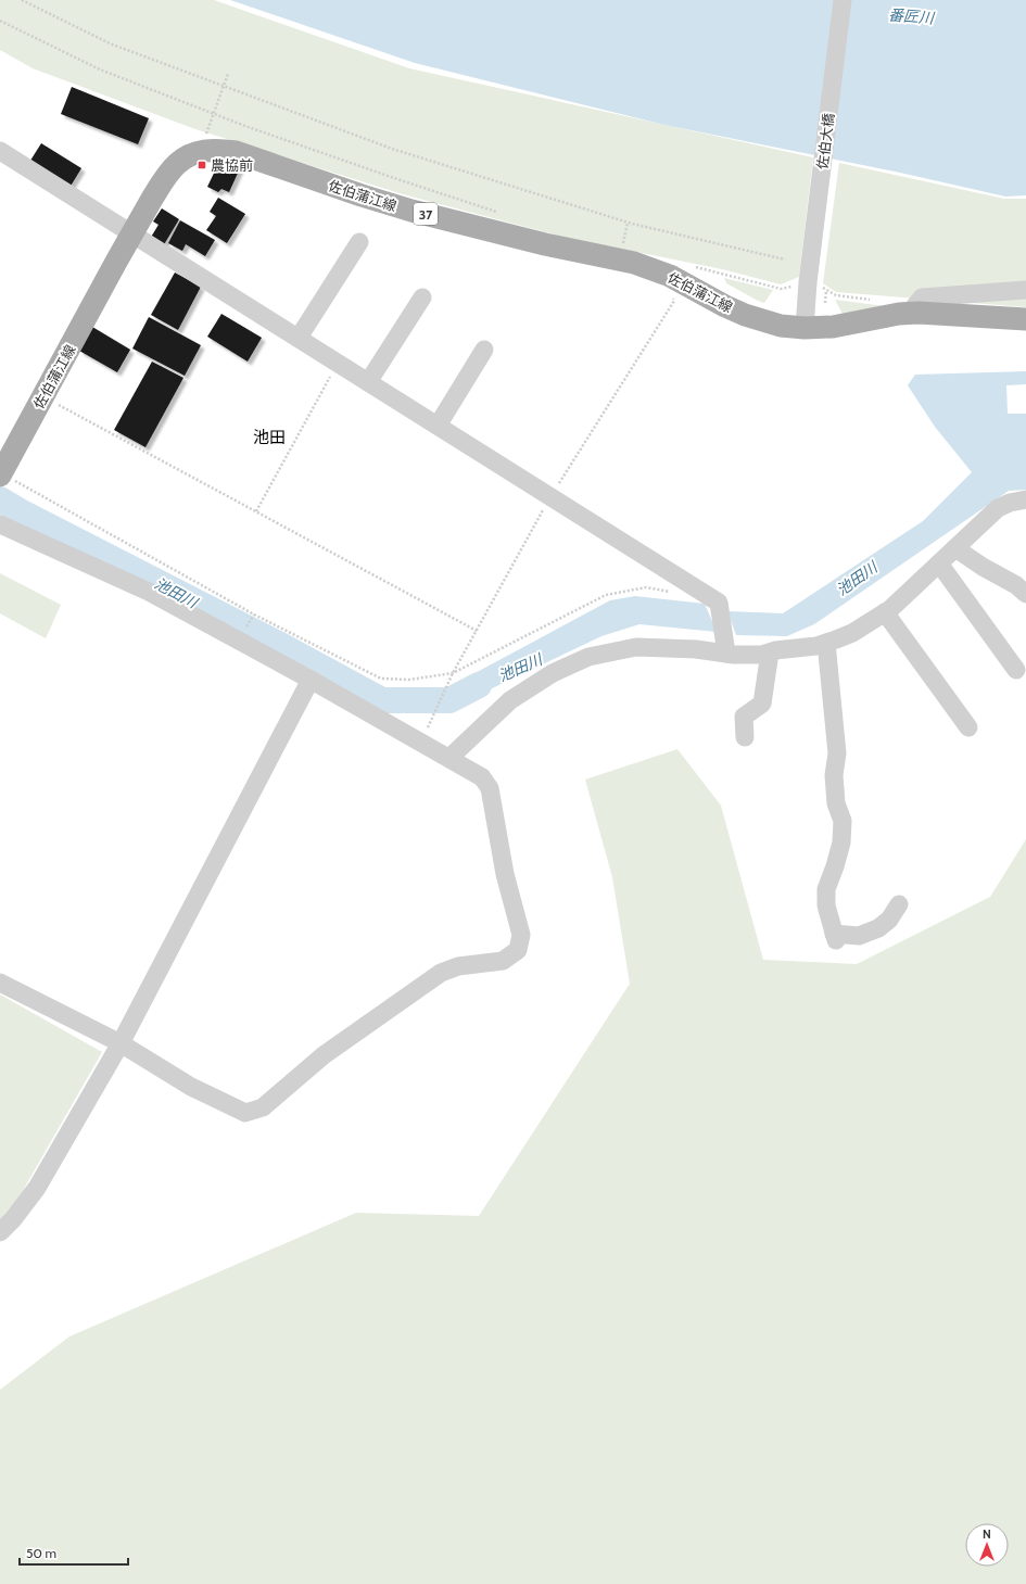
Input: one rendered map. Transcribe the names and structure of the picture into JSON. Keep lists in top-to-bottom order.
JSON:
{
  "streets": {
    "main road": ["佐伯蒲江線", "37"],
    "street": ["佐伯大橋"]
  },
  "crossings": [
    ["佐伯大橋", "佐伯蒲江線"]
  ],
  "districts": ["池田"],
  "water": ["番匠川", "池田川"],
  "places": {
    "transit": ["農協前"]
  },
  "scale_bar": "50 m",
  "north": "top"
}
